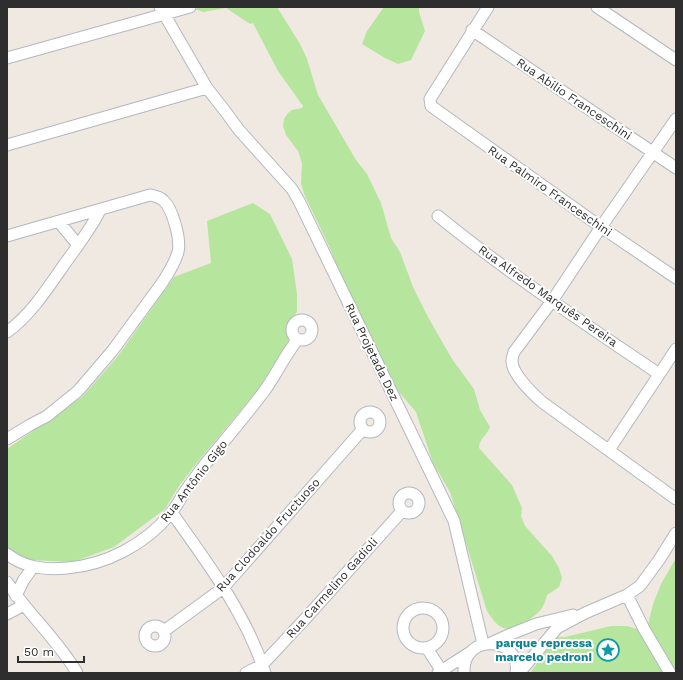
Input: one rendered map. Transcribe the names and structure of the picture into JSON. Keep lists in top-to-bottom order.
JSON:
{
  "streets": {
    "street": [
      "Rua Abilio Franceschini",
      "Rua Palmiro Franceschini",
      "Rua Alfredo Marquês Pereira",
      "Rua Projetada Dez",
      "Rua Antônio Gigo",
      "Rua Clodoaldo Fructuoso",
      "Rua Carmelino Gadioli"
    ]
  },
  "crossings": [
    ["Rua Abilio Franceschini", "Rua Palmiro Franceschini"]
  ],
  "places": {
    "place": ["parque repressa marcelo pedroni"]
  },
  "scale_bar": "50 m"
}
